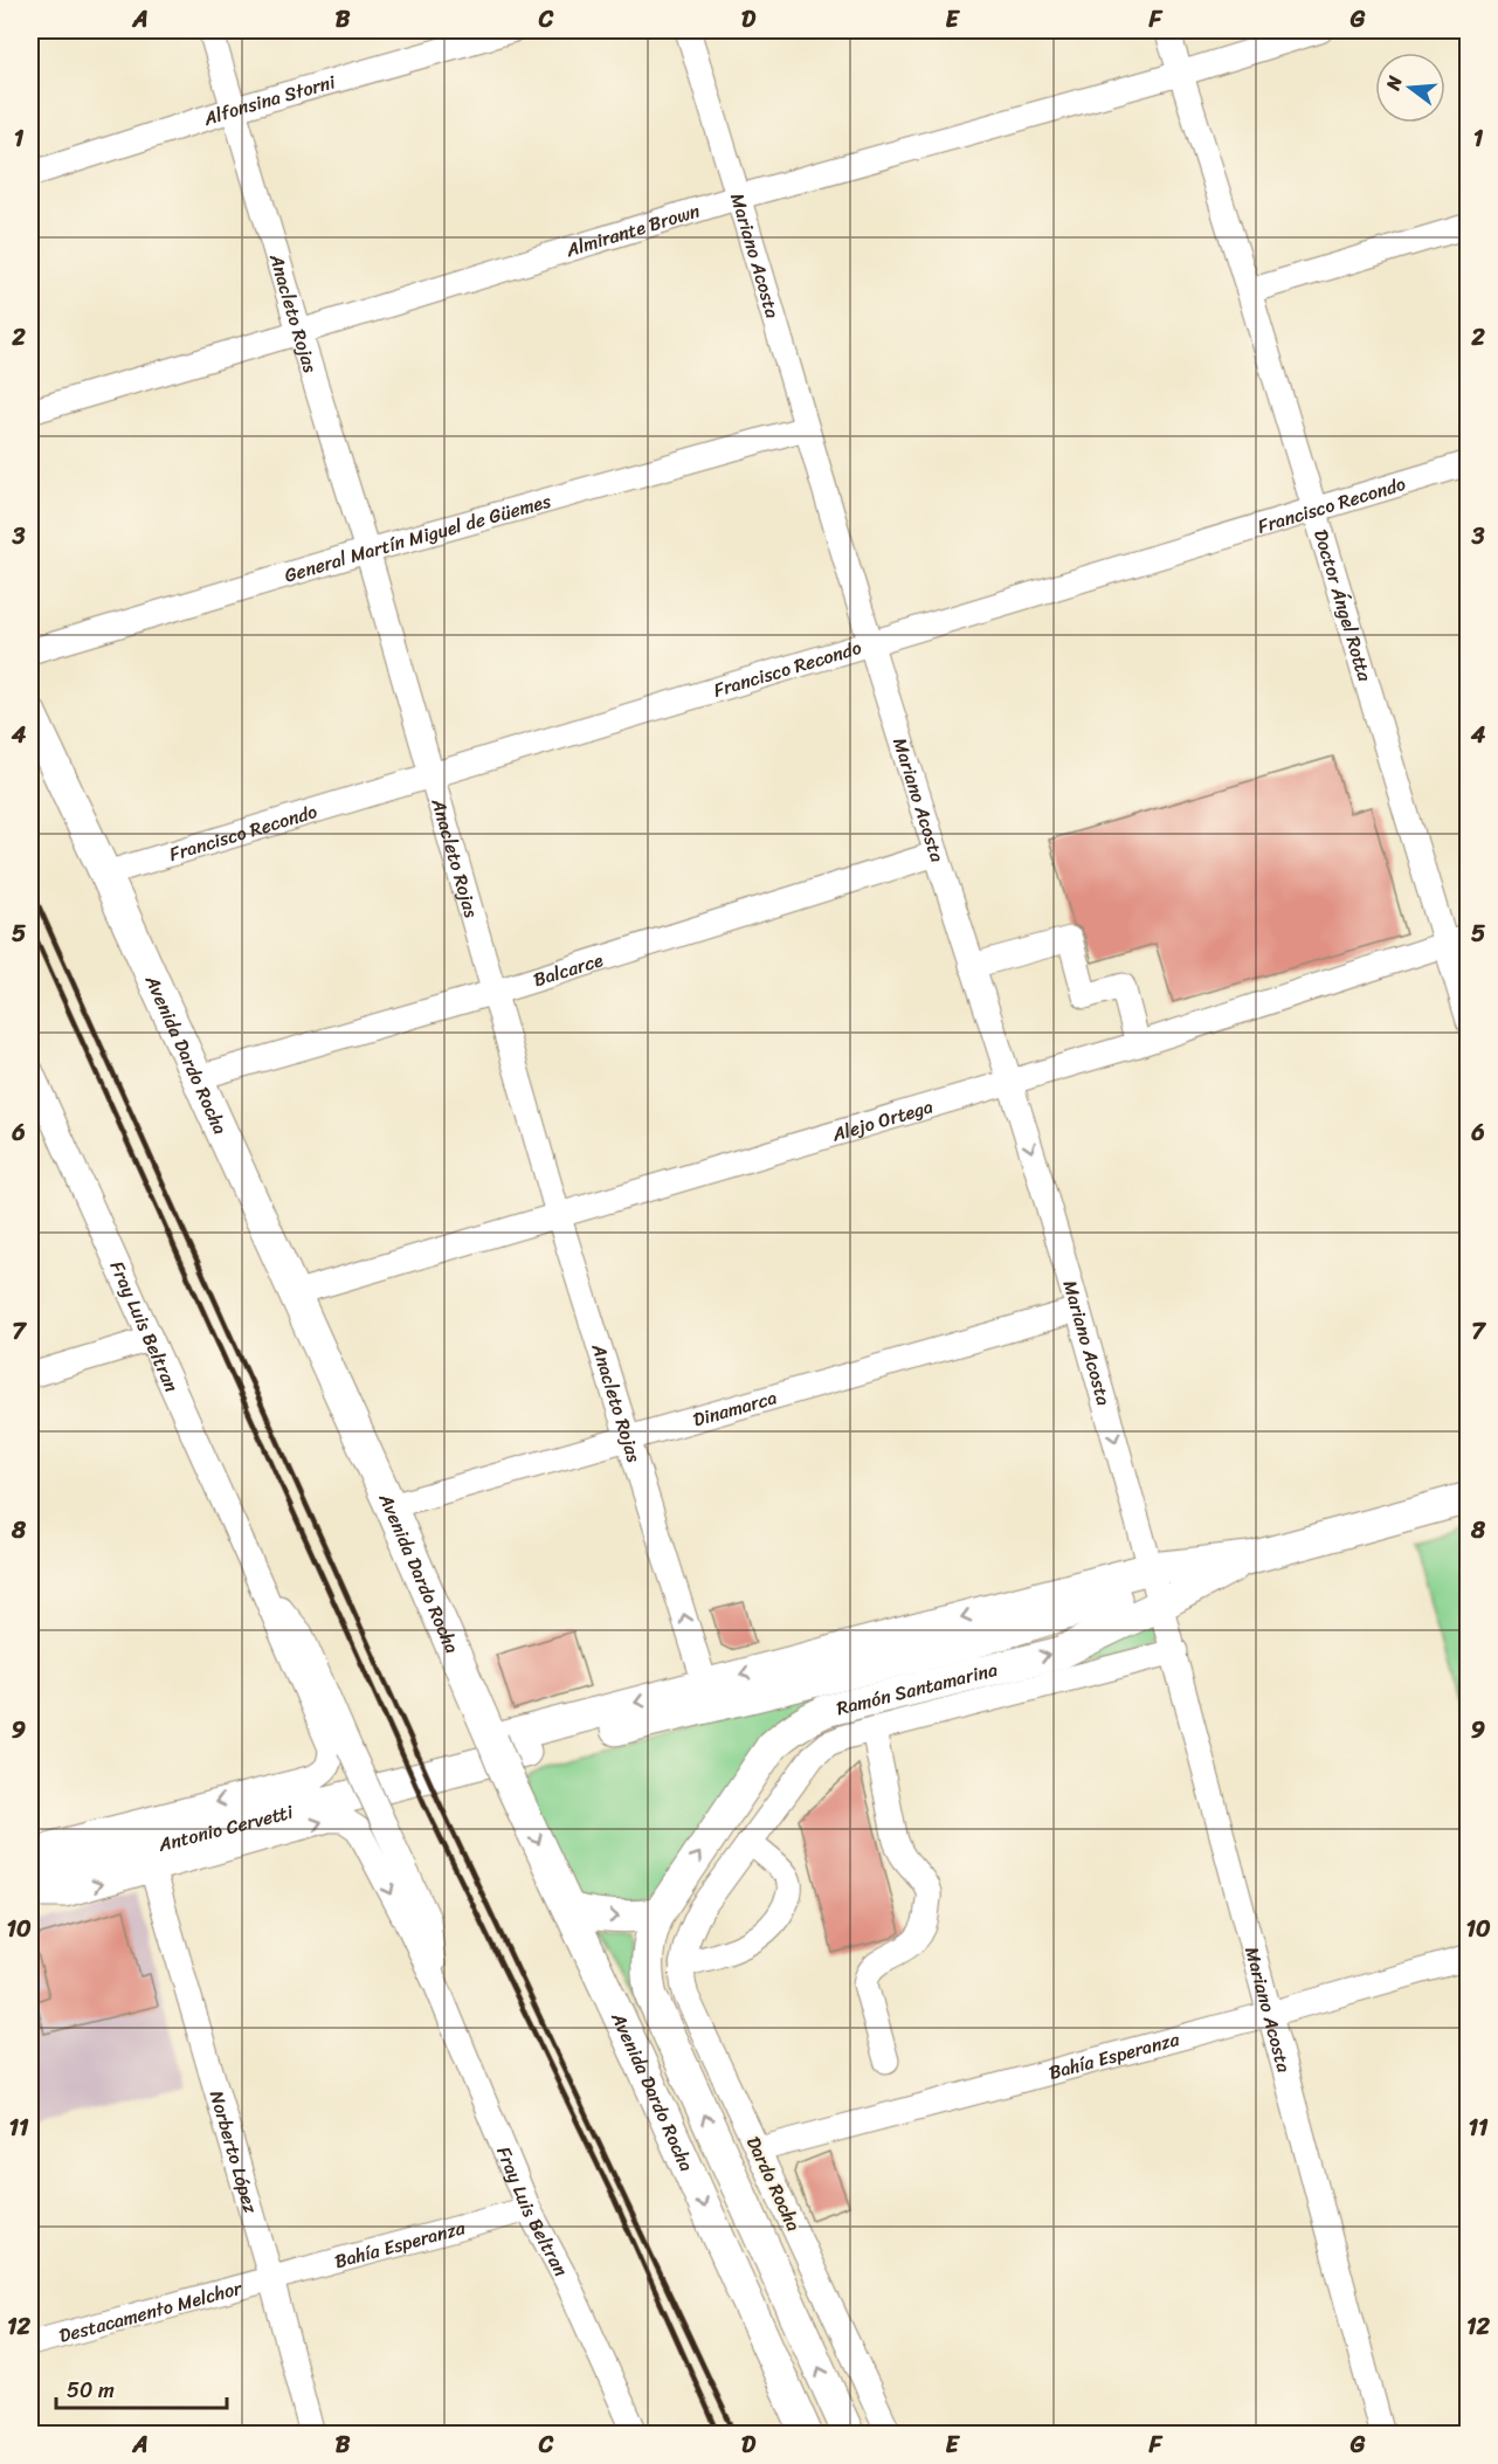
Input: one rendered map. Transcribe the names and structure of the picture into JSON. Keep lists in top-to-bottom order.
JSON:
{
  "streets": {
    "main road": ["Avenida Dardo Rocha", "Ramón Santamarina", "Antonio Cervetti"],
    "street": [
      "Alfonsina Storni",
      "Almirante Brown",
      "Mariano Acosta",
      "Anacleto Rojas",
      "Francisco Recondo",
      "General Martín Miguel de Güemes",
      "Doctor Ángel Rotta",
      "Balcarce",
      "Alejo Ortega",
      "Fray Luis Beltran",
      "Dinamarca",
      "Bahía Esperanza",
      "Norberto López",
      "Dardo Rocha",
      "Destacamento Melchor"
    ]
  },
  "crossings": [
    ["Alfonsina Storni", "Anacleto Rojas"],
    ["Almirante Brown", "Mariano Acosta"],
    ["Almirante Brown", "Anacleto Rojas"],
    ["Almirante Brown", "Doctor Ángel Rotta"],
    ["Mariano Acosta", "Francisco Recondo"],
    ["Mariano Acosta", "General Martín Miguel de Güemes"],
    ["Mariano Acosta", "Balcarce"],
    ["Mariano Acosta", "Alejo Ortega"],
    ["Mariano Acosta", "Dinamarca"],
    ["Mariano Acosta", "Ramón Santamarina"],
    ["Mariano Acosta", "Bahía Esperanza"],
    ["Anacleto Rojas", "Francisco Recondo"],
    ["Anacleto Rojas", "General Martín Miguel de Güemes"],
    ["Anacleto Rojas", "Balcarce"],
    ["Anacleto Rojas", "Alejo Ortega"],
    ["Anacleto Rojas", "Dinamarca"],
    ["Anacleto Rojas", "Ramón Santamarina"],
    ["Francisco Recondo", "Doctor Ángel Rotta"],
    ["Francisco Recondo", "Avenida Dardo Rocha"],
    ["Doctor Ángel Rotta", "Alejo Ortega"],
    ["Balcarce", "Avenida Dardo Rocha"],
    ["Avenida Dardo Rocha", "Alejo Ortega"],
    ["Avenida Dardo Rocha", "Dinamarca"],
    ["Avenida Dardo Rocha", "Ramón Santamarina"],
    ["Fray Luis Beltran", "Antonio Cervetti"],
    ["Fray Luis Beltran", "Bahía Esperanza"],
    ["Ramón Santamarina", "Antonio Cervetti"],
    ["Ramón Santamarina", "Dardo Rocha"],
    ["Antonio Cervetti", "Norberto López"],
    ["Bahía Esperanza", "Norberto López"],
    ["Bahía Esperanza", "Dardo Rocha"],
    ["Bahía Esperanza", "Destacamento Melchor"],
    ["Norberto López", "Destacamento Melchor"]
  ],
  "scale_bar": "50 m",
  "north": "left",
  "grid": {
    "columns": [
      "A",
      "B",
      "C",
      "D",
      "E",
      "F",
      "G"
    ],
    "rows": [
      "1",
      "2",
      "3",
      "4",
      "5",
      "6",
      "7",
      "8",
      "9",
      "10",
      "11",
      "12"
    ]
  }
}
